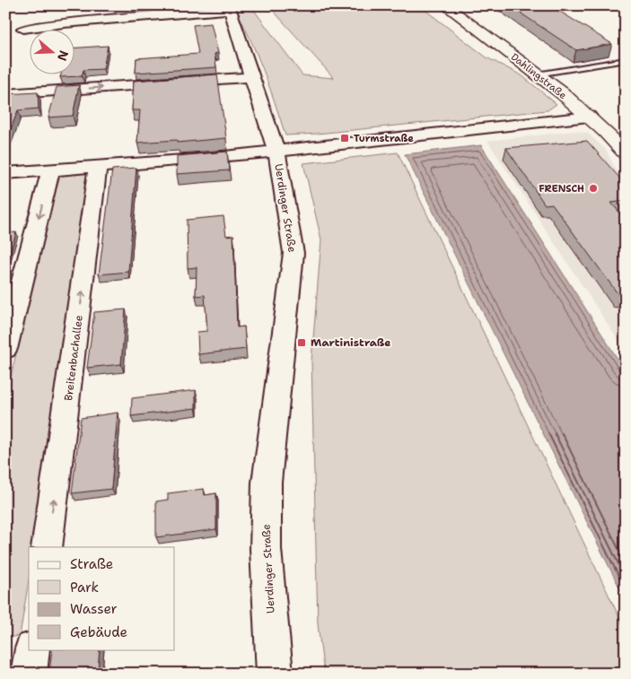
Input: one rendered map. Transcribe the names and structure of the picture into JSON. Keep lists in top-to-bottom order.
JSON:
{
  "streets": {
    "street": ["Dahlingstraße", "Uerdinger Straße", "Breitenbachallee"]
  },
  "places": {
    "transit": ["Turmstraße", "Martinistraße"],
    "other": ["FRENSCH"]
  },
  "legend": [
    "Straße",
    "Park",
    "Wasser",
    "Gebäude"
  ],
  "north": "right"
}
